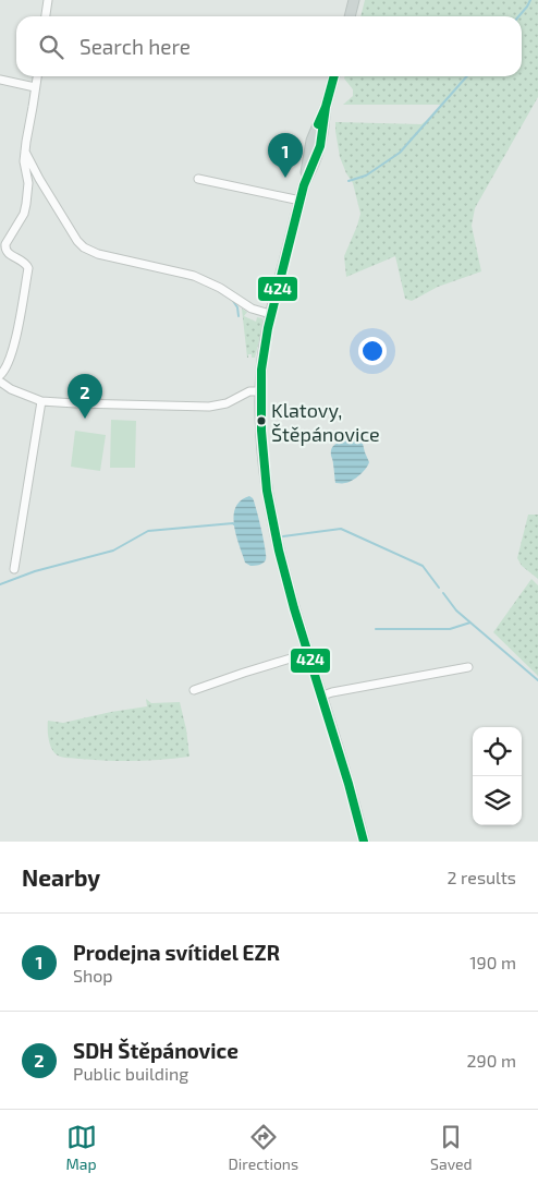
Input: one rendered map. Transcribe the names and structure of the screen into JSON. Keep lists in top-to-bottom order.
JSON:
{
  "places": ["Klatovy, Štěpánovice"],
  "lines": ["transit line 424"],
  "page": {
    "search": "Search here",
    "pins": ["1", "2"],
    "heading": ["Nearby", "2 results"],
    "list": [
      {
        "mark": "1",
        "name": "Prodejna svítidel EZR",
        "note": "Shop",
        "value": "190 m"
      },
      {
        "mark": "2",
        "name": "SDH Štěpánovice",
        "note": "Public building",
        "value": "290 m"
      }
    ],
    "nav": ["Map", "Directions", "Saved"]
  }
}
